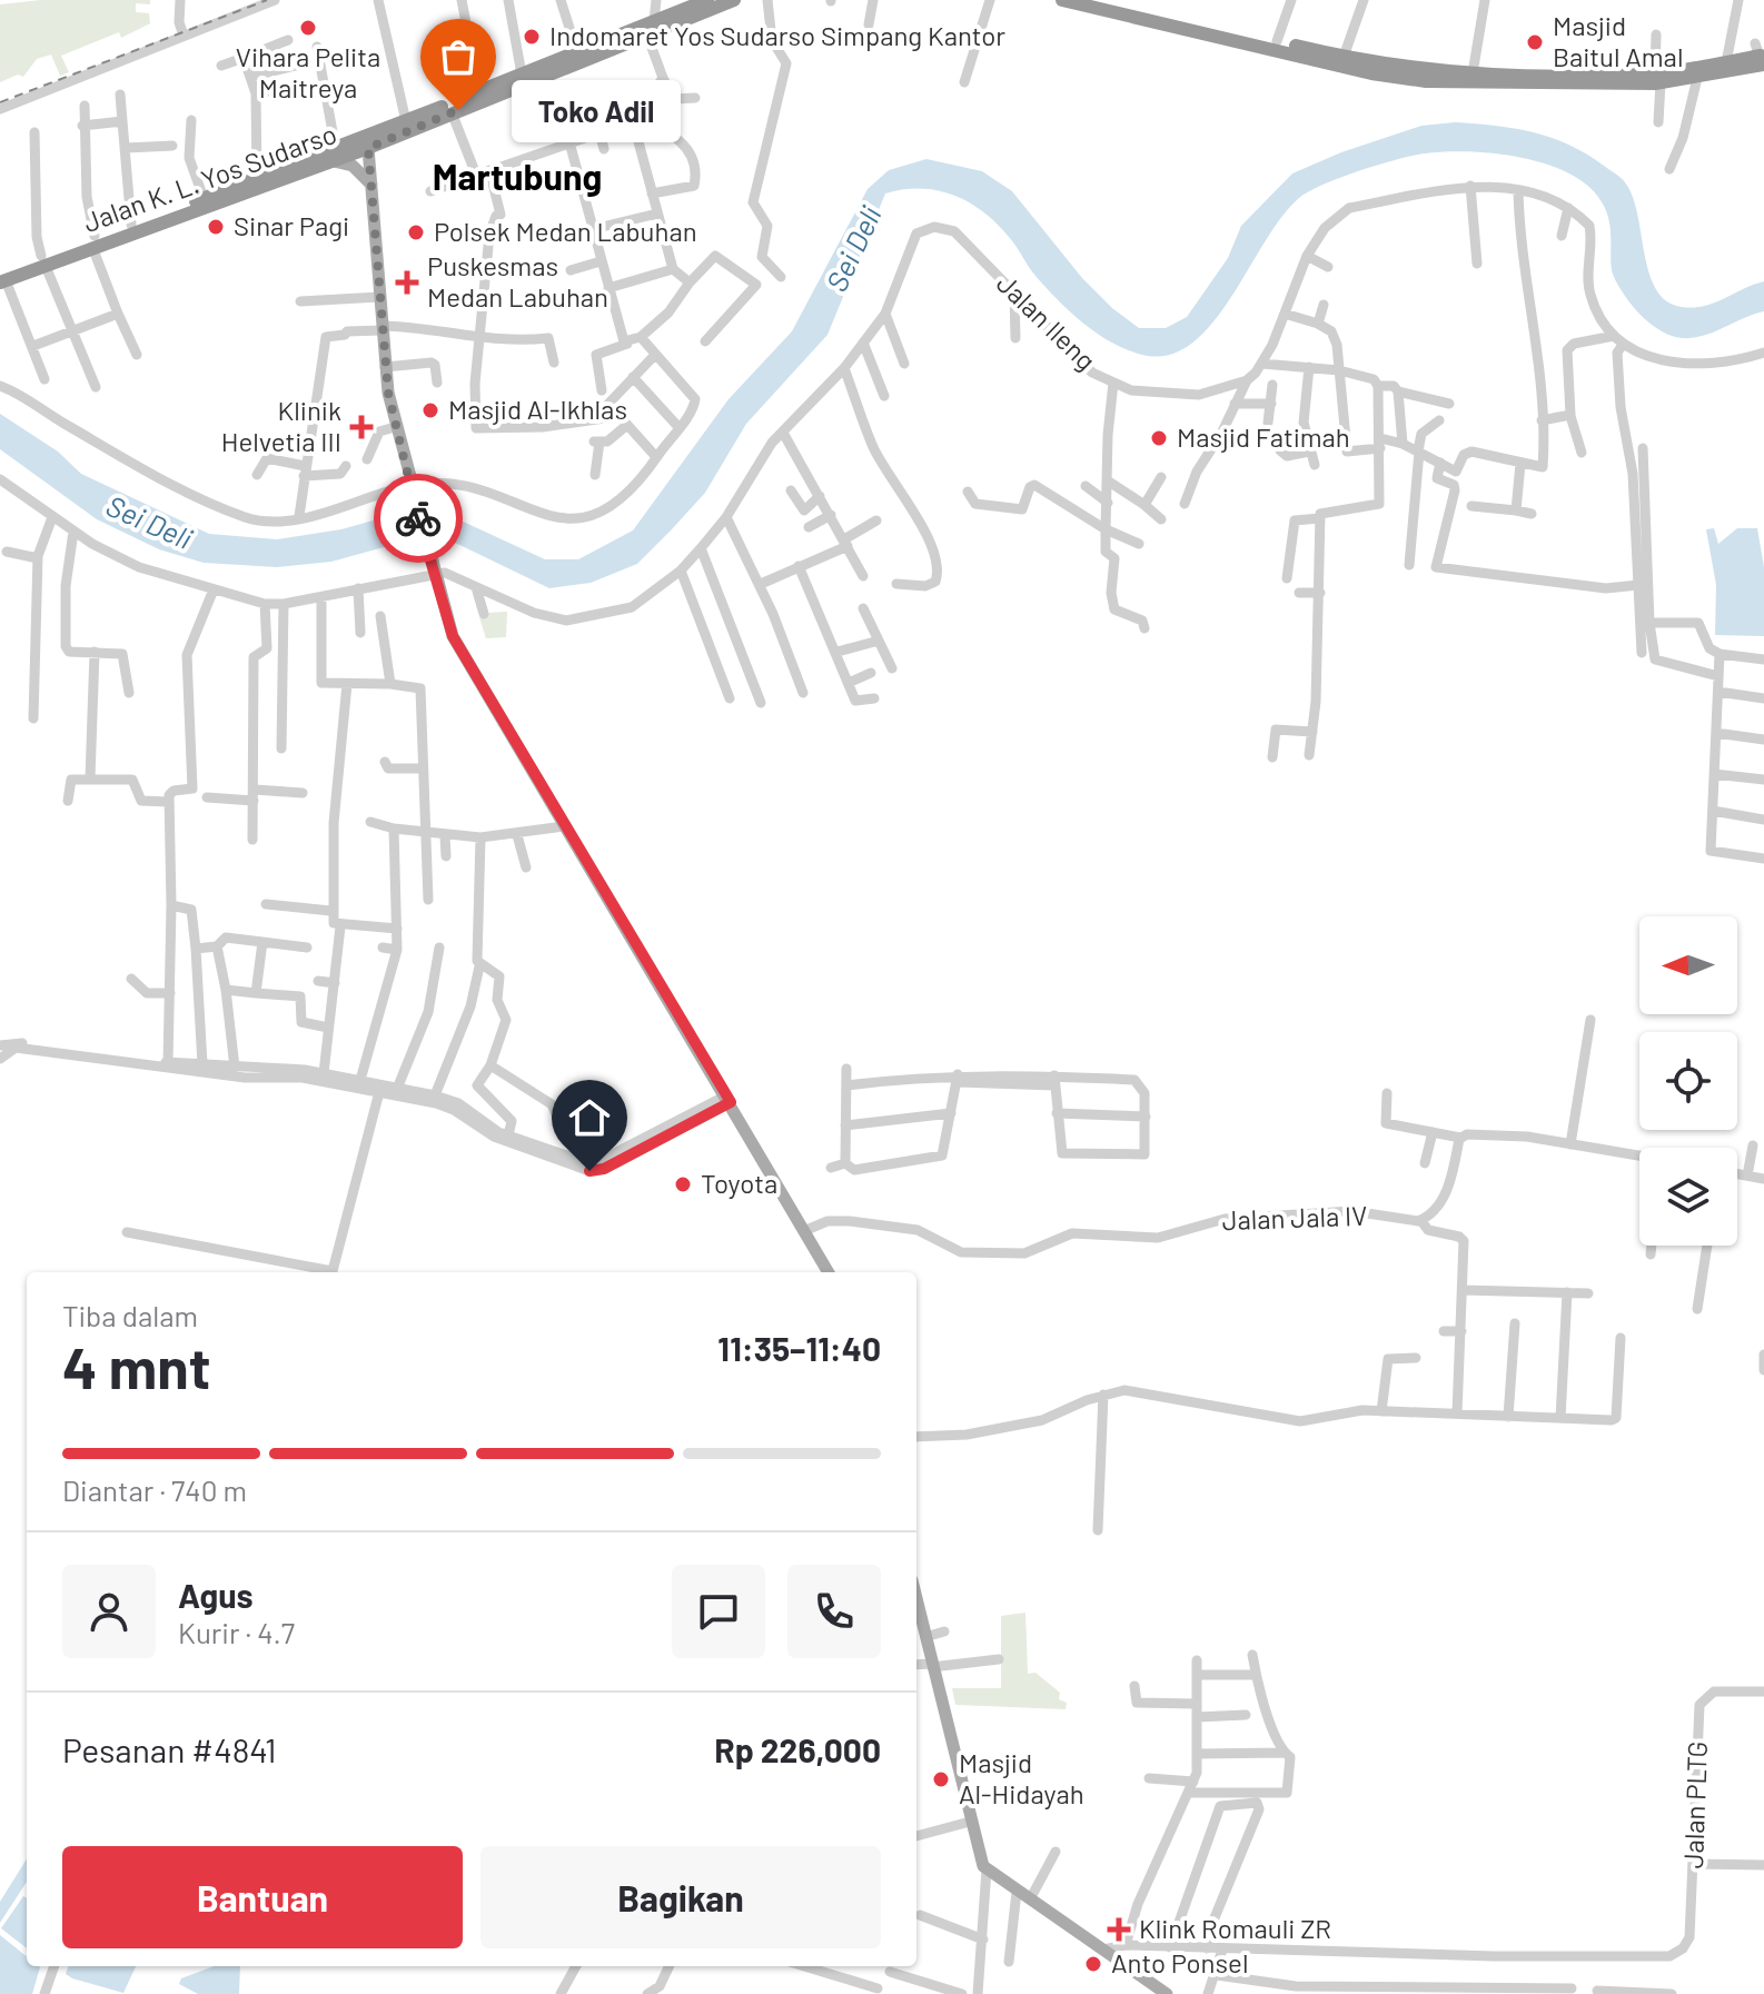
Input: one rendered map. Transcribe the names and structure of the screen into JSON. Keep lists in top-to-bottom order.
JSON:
{
  "streets": {
    "highway": ["Jalan K. L. Yos Sudarso"],
    "street": ["Jalan Ileng", "Jalan Jala IV", "Jalan PLTG"]
  },
  "districts": ["Martubung"],
  "water": ["Sei Deli"],
  "places": {
    "other": [
      "Vihara Pelita Maitreya",
      "Indomaret Yos Sudarso Simpang Kantor",
      "Masjid Baitul Amal",
      "Toko Adil",
      "Sinar Pagi",
      "Polsek Medan Labuhan",
      "Masjid Al-Ikhlas",
      "Masjid Fatimah",
      "Toyota",
      "Masjid Al-Hidayah",
      "Anto Ponsel"
    ],
    "health": ["Puskesmas Medan Labuhan", "Klinik Helvetia III", "Klink Romauli ZR"]
  },
  "north": "left",
  "page": {
    "bubble": "Toko Adil",
    "heading": ["4 mnt", "Tiba dalam", "11:35–11:40"],
    "panel": [
      "Agus",
      "Kurir · 4.7",
      "Pesanan #4841",
      "Rp 226,000"
    ],
    "bar": "Diantar · 740 m",
    "buttons": ["Bantuan", "Bagikan"]
  }
}
